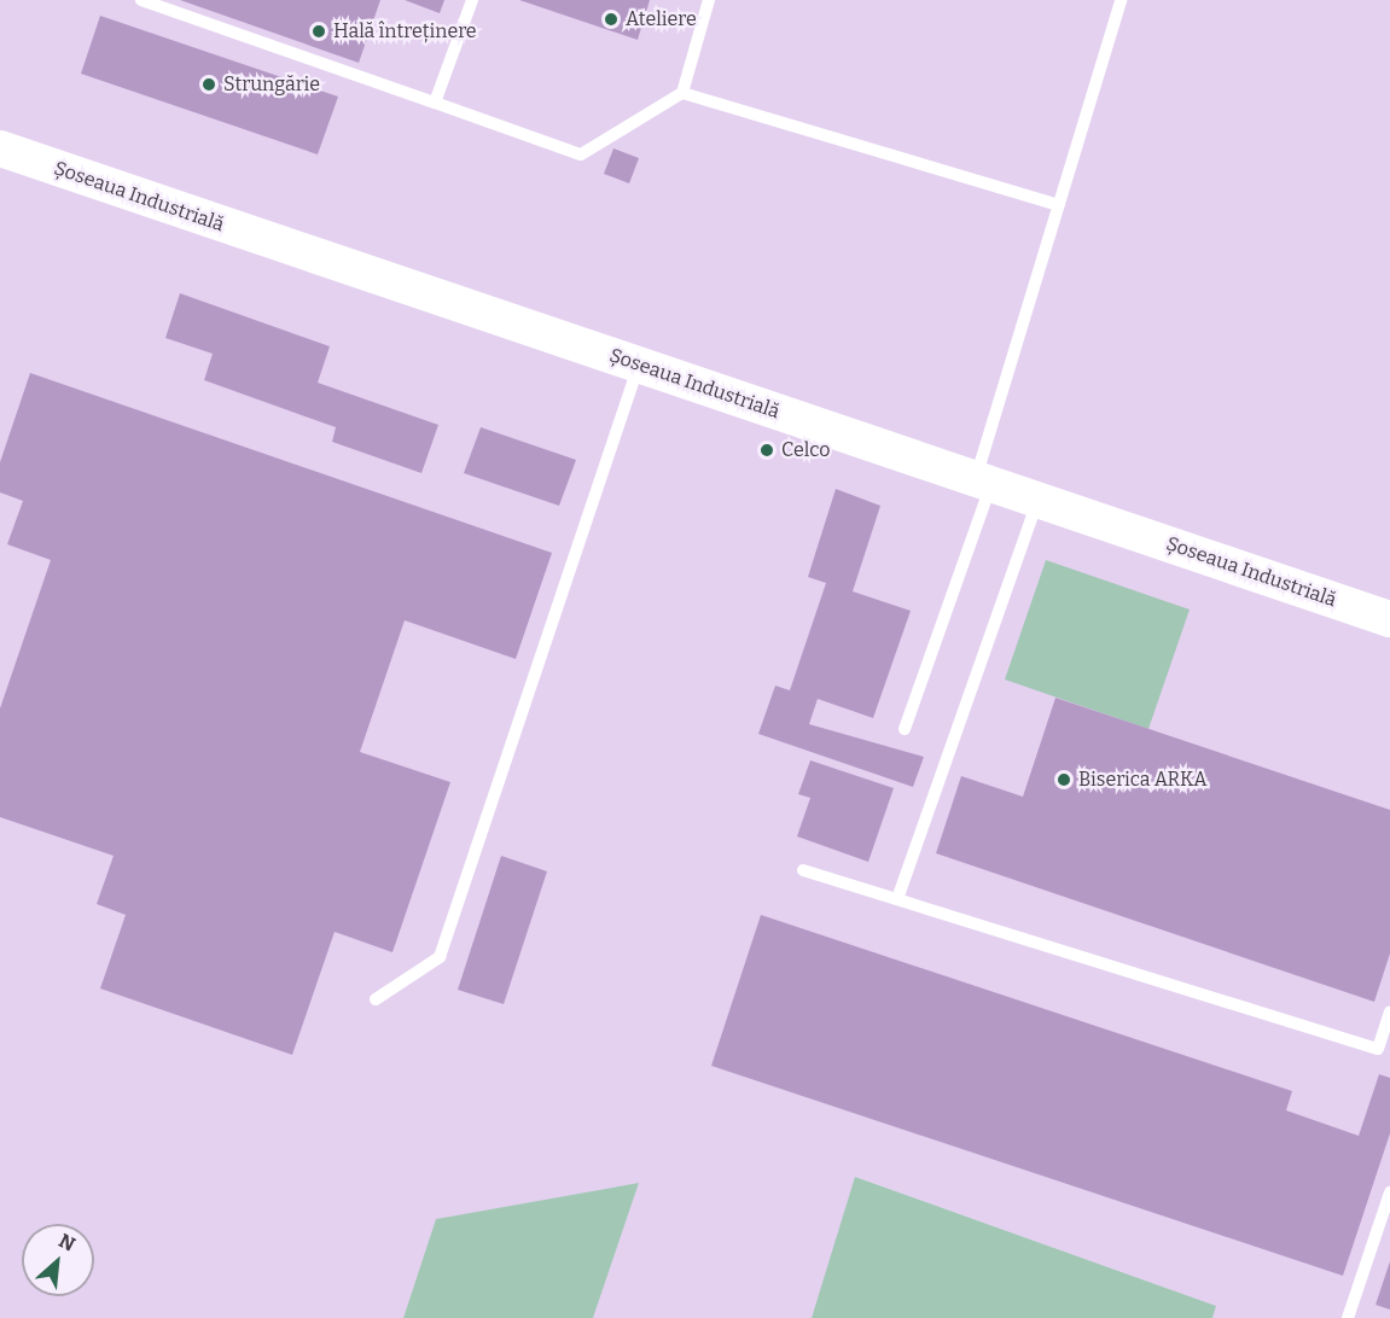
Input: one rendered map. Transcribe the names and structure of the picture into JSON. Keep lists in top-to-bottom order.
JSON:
{
  "streets": {
    "street": ["Șoseaua Industrială"]
  },
  "places": [
    "Ateliere",
    "Hală întreținere",
    "Strungărie",
    "Celco",
    "Biserica ARKA"
  ],
  "north": "top right"
}
